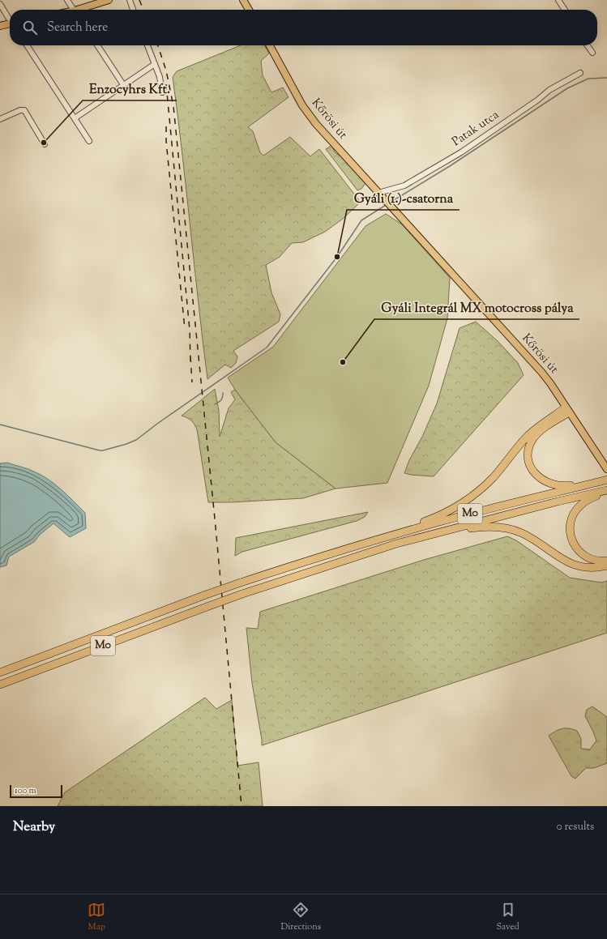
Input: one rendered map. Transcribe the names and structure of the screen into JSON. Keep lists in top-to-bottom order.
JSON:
{
  "streets": {
    "highway": ["M0"],
    "main road": ["Kőrösi út"],
    "street": ["Patak utca"]
  },
  "crossings": [
    ["Kőrösi út", "Patak utca"]
  ],
  "places": ["Enzocyhrs Kft.", "Gyáli (1.)-csatorna", "Gyáli Integrál MX motocross pálya"],
  "scale_bar": "100 m",
  "page": {
    "search": "Search here",
    "scale": "100 m",
    "heading": ["Nearby", "0 results"],
    "nav": ["Map", "Directions", "Saved"]
  }
}
